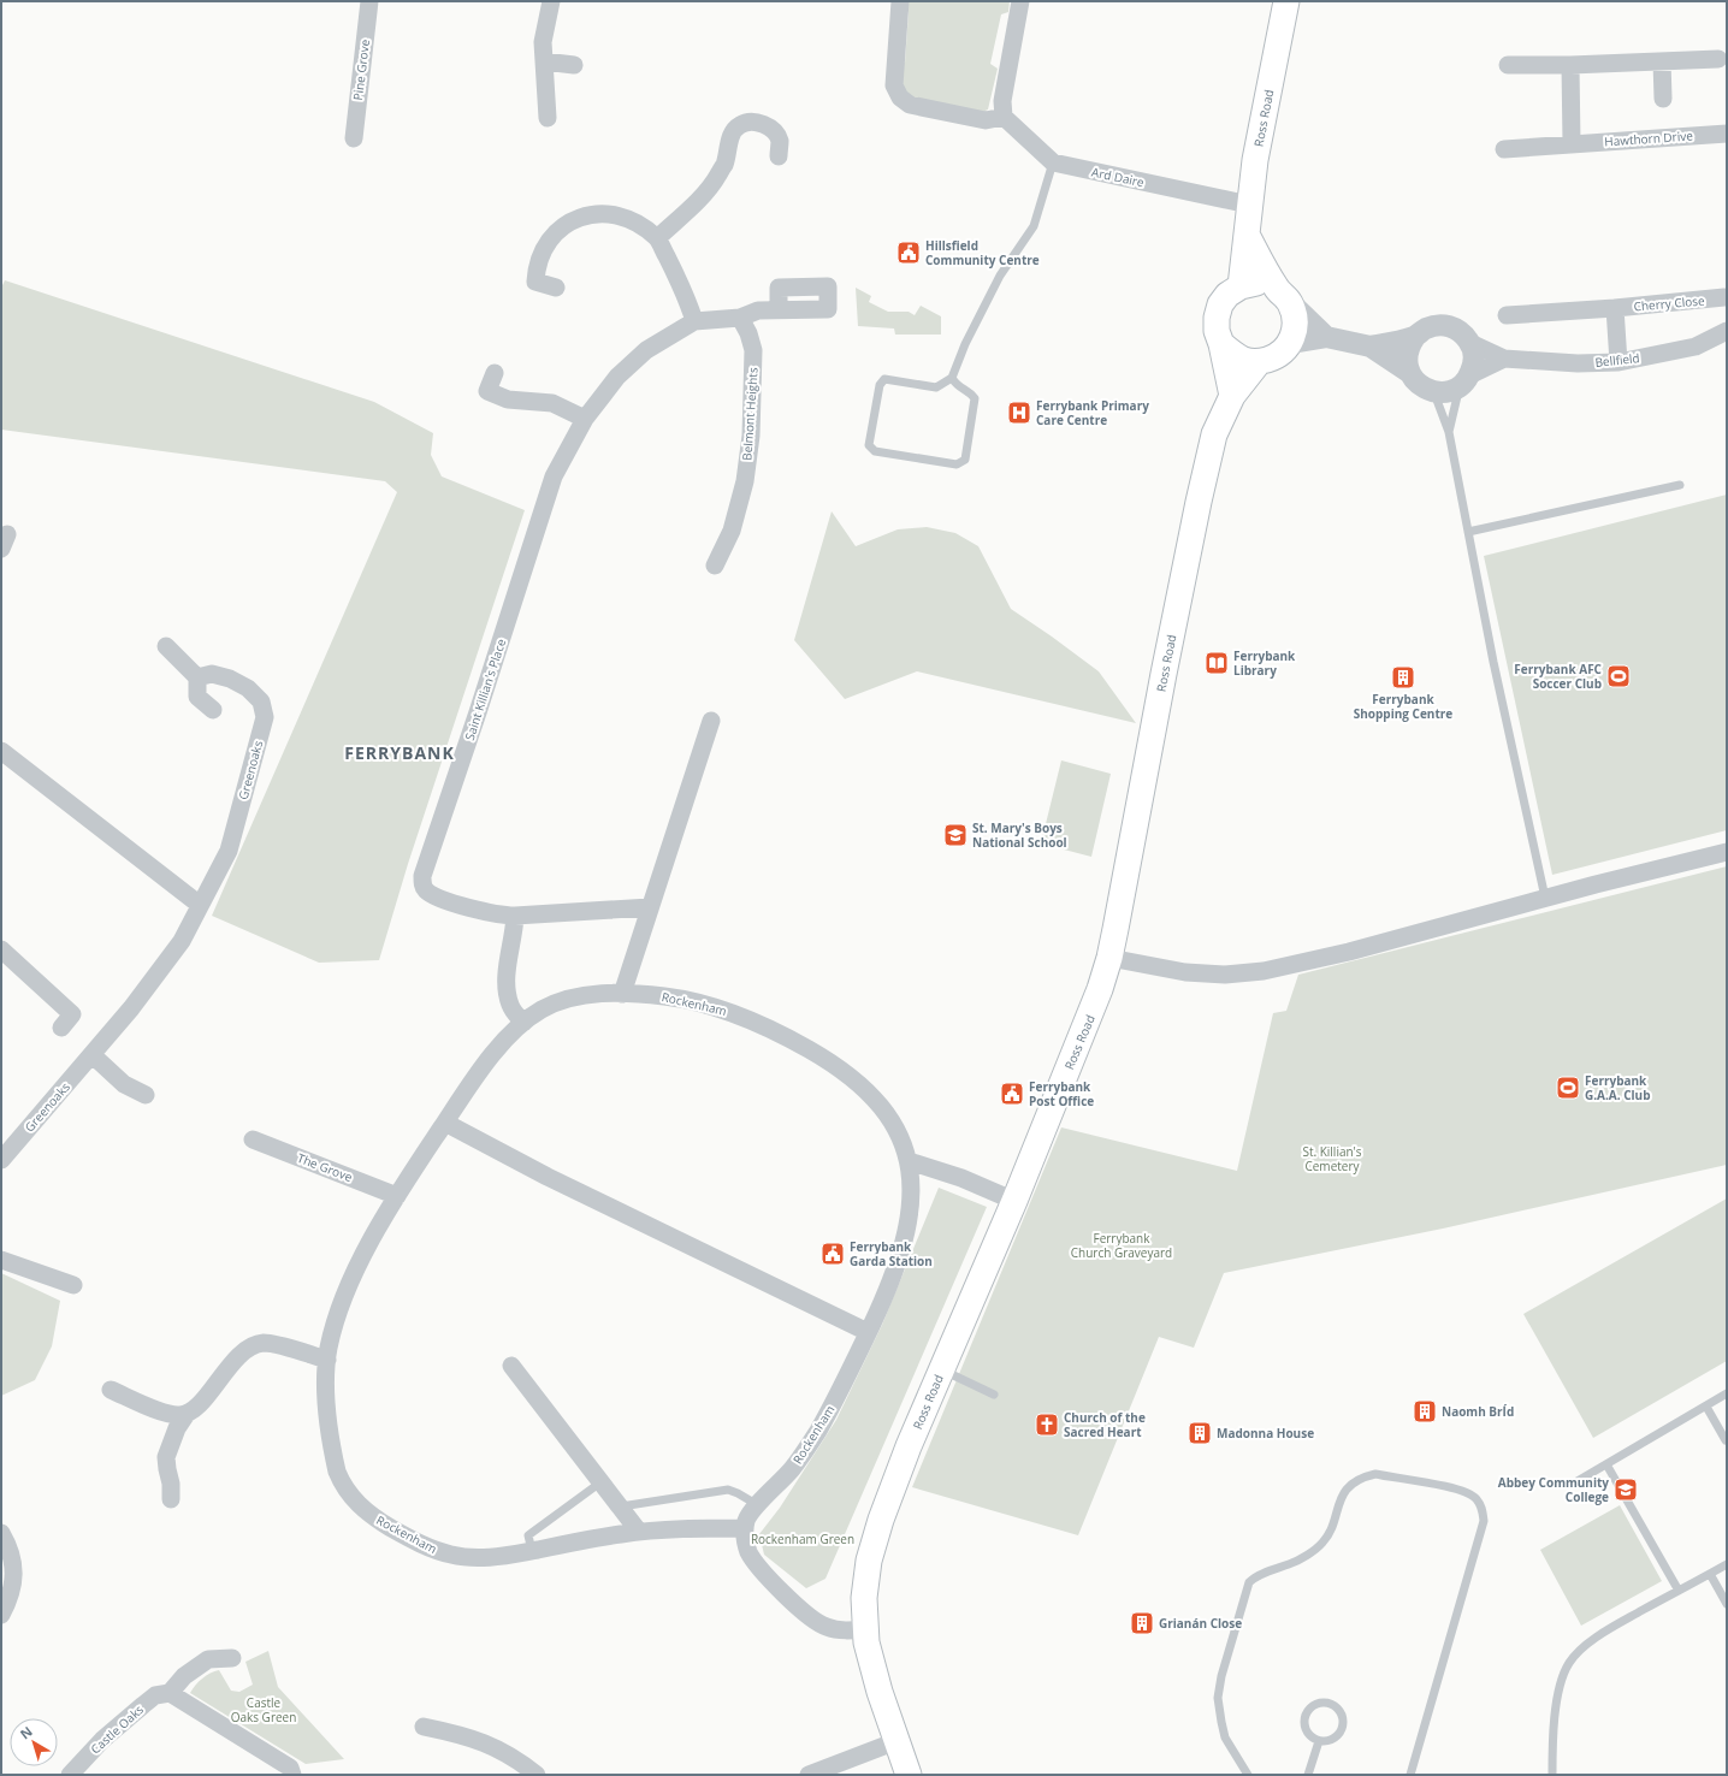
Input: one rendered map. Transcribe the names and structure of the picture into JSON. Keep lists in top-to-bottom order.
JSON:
{
  "streets": {
    "main road": ["Ross Road"],
    "street": [
      "Pine Grove",
      "Hawthorn Drive",
      "Ard Daire",
      "Cherry Close",
      "Bellfield",
      "Belmont Heights",
      "Saint Killian's Place",
      "Greenoaks",
      "Rockenham",
      "The Grove",
      "Castle Oaks"
    ]
  },
  "crossings": [
    ["Ross Road", "Ard Daire"],
    ["Rockenham", "The Grove"]
  ],
  "districts": ["FERRYBANK"],
  "parks": [
    "St. Killian's Cemetery",
    "Ferrybank Church Graveyard",
    "Rockenham Green",
    "Castle Oaks Green"
  ],
  "places": {
    "public building": ["Hillsfield Community Centre", "Ferrybank Post Office", "Ferrybank Garda Station"],
    "hospital": ["Ferrybank Primary Care Centre"],
    "library": ["Ferrybank Library"],
    "sports": ["Ferrybank AFC Soccer Club", "Ferrybank G.A.A. Club"],
    "building": [
      "Ferrybank Shopping Centre",
      "Naomh BrÍd",
      "Madonna House",
      "Grianán Close"
    ],
    "school or university": ["St. Mary's Boys National School", "Abbey Community College"],
    "church": ["Church of the Sacred Heart"]
  },
  "north": "top left"
}
